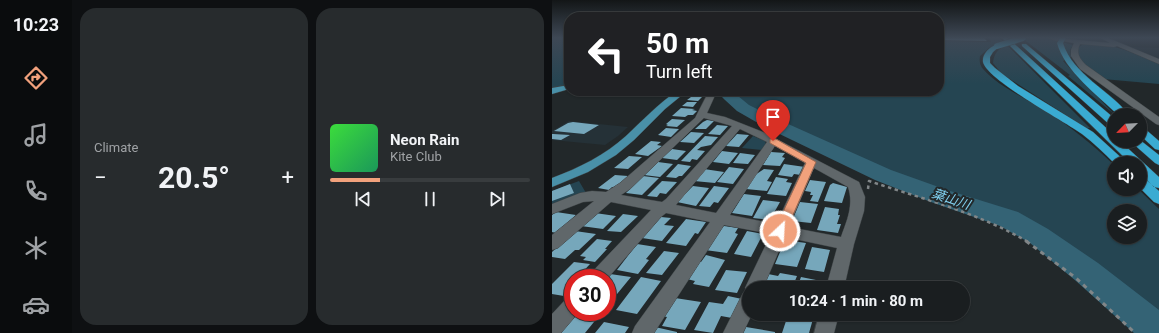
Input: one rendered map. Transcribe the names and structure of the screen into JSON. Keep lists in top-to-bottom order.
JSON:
{
  "water": ["葉山川"],
  "north": "bottom left",
  "page": {
    "tabs": "10:23",
    "tile": "Climate",
    "turn": ["50 m", "Turn left"],
    "song": ["Neon Rain", "Kite Club"],
    "heat": ["−", "20.5°", "+"],
    "limit": "30",
    "trip": "10:24 · 1 min · 80 m"
  }
}
